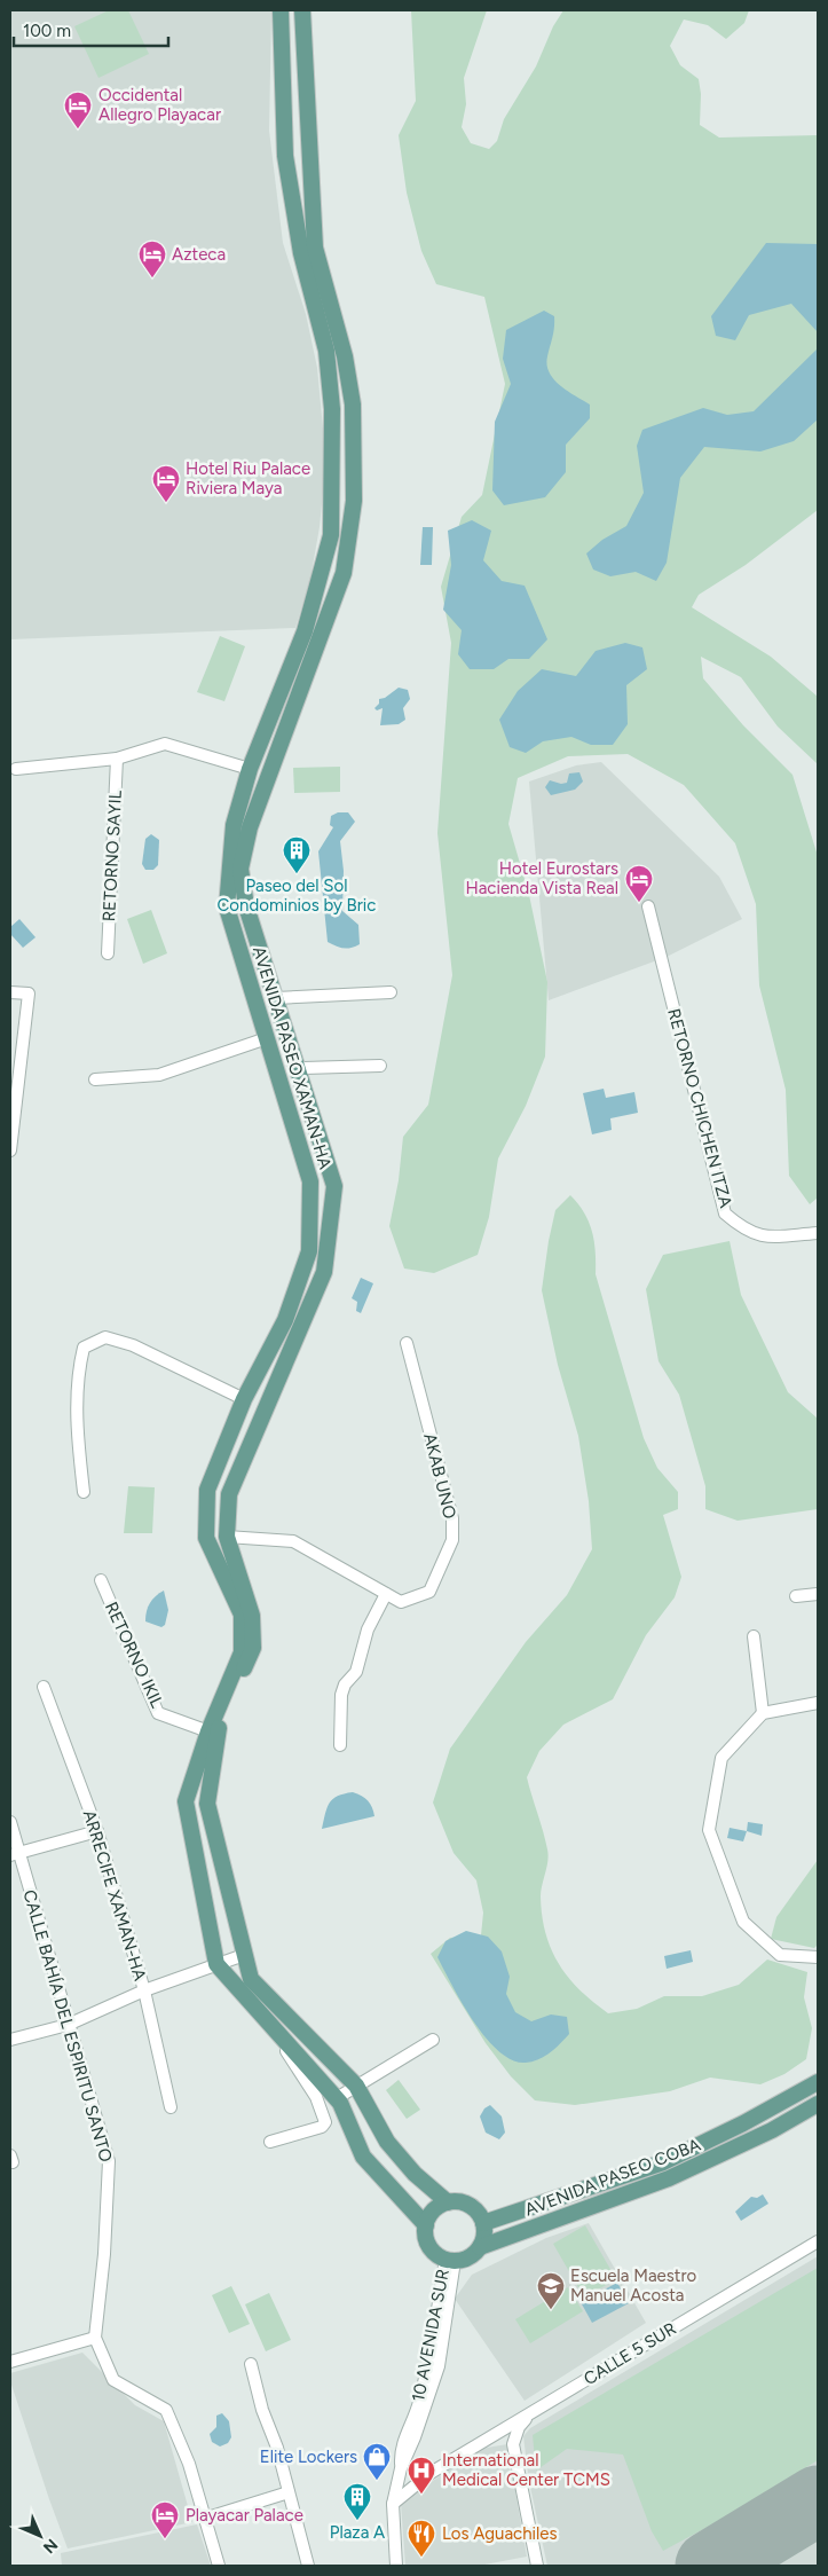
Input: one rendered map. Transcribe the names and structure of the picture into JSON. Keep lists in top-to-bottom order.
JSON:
{
  "streets": {
    "main road": ["AVENIDA PASEO XAMAN-HA", "AVENIDA PASEO COBA"],
    "street": [
      "RETORNO SAYIL",
      "RETORNO CHICHEN ITZA",
      "AKAB UNO",
      "RETORNO IKIL",
      "ARRECIFE XAMAN-HA",
      "CALLE BAHÍA DEL ESPIRITU SANTO",
      "10 AVENIDA SUR",
      "CALLE 5 SUR"
    ]
  },
  "crossings": [
    ["AVENIDA PASEO XAMAN-HA", "AKAB UNO"],
    ["AVENIDA PASEO XAMAN-HA", "RETORNO IKIL"],
    ["AVENIDA PASEO XAMAN-HA", "AVENIDA PASEO COBA"],
    ["AVENIDA PASEO XAMAN-HA", "10 AVENIDA SUR"],
    ["AVENIDA PASEO COBA", "10 AVENIDA SUR"],
    ["10 AVENIDA SUR", "CALLE 5 SUR"]
  ],
  "places": {
    "hotel": [
      "Occidental Allegro Playacar",
      "Azteca",
      "Hotel Riu Palace Riviera Maya",
      "Hotel Eurostars Hacienda Vista Real",
      "Playacar Palace"
    ],
    "building": ["Paseo del Sol Condominios by Bric", "Plaza A"],
    "school or university": ["Escuela Maestro Manuel Acosta"],
    "shop": ["Elite Lockers"],
    "hospital": ["International Medical Center TCMS"],
    "restaurant": ["Los Aguachiles"]
  },
  "scale_bar": "100 m",
  "north": "bottom right"
}
